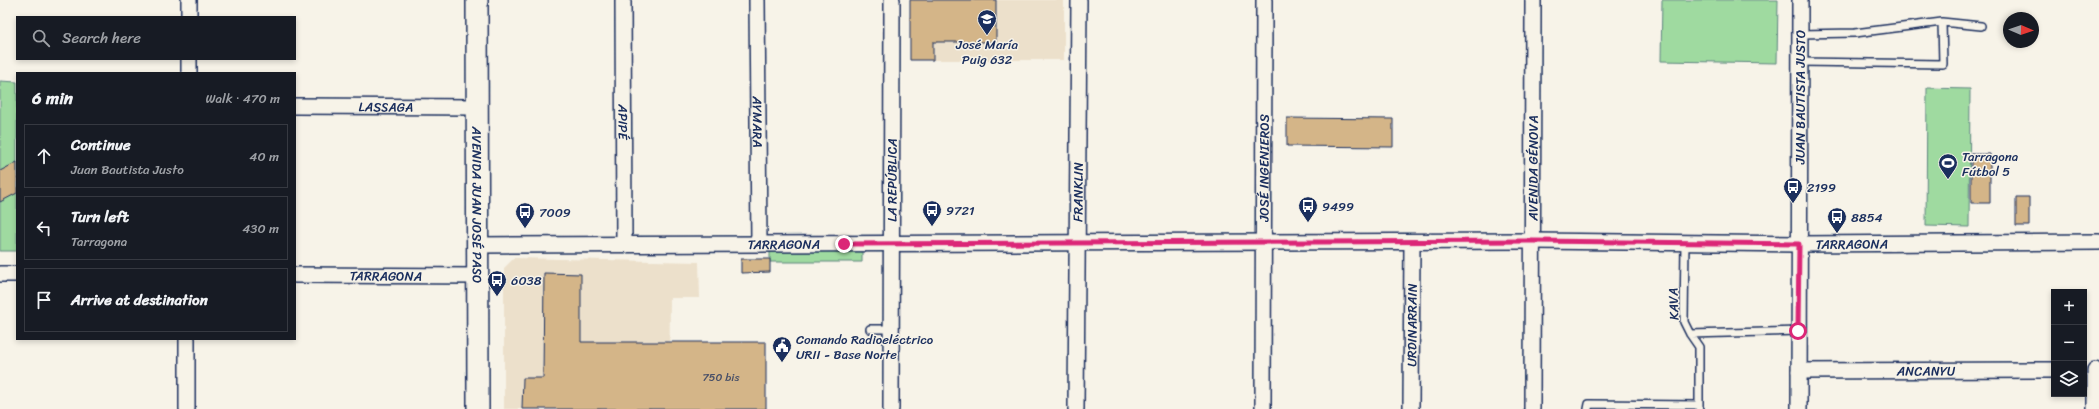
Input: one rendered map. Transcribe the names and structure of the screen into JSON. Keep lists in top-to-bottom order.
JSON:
{
  "streets": {
    "main road": ["AVENIDA JUAN JOSÉ PASO"],
    "street": [
      "JUAN BAUTISTA JUSTO",
      "LASSAGA",
      "APIPÉ",
      "AYMARA",
      "JOSÉ INGENIEROS",
      "AVENIDA GÉNOVA",
      "LA REPÚBLICA",
      "FRANKLIN",
      "TARRAGONA",
      "URDINARRAIN",
      "ANCANYU"
    ],
    "lane": ["KAVA"]
  },
  "crossings": [
    ["JUAN BAUTISTA JUSTO", "TARRAGONA"],
    ["JUAN BAUTISTA JUSTO", "ANCANYU"],
    ["LASSAGA", "AVENIDA JUAN JOSÉ PASO"],
    ["APIPÉ", "TARRAGONA"],
    ["AYMARA", "TARRAGONA"],
    ["JOSÉ INGENIEROS", "TARRAGONA"],
    ["AVENIDA GÉNOVA", "TARRAGONA"],
    ["LA REPÚBLICA", "TARRAGONA"],
    ["FRANKLIN", "TARRAGONA"],
    ["AVENIDA JUAN JOSÉ PASO", "TARRAGONA"],
    ["TARRAGONA", "KAVA"],
    ["TARRAGONA", "URDINARRAIN"]
  ],
  "places": {
    "school or university": ["José María Puig 632"],
    "sports": ["Tarragona Fútbol 5"],
    "bus stop": [
      "2199",
      "9499",
      "9721",
      "7009",
      "8854",
      "6038"
    ],
    "public building": ["Comando Radioeléctrico URII - Base Norte"]
  },
  "house_numbers": ["750 bis"],
  "north": "right",
  "page": {
    "search": "Search here",
    "heading": ["6 min", "Walk · 470 m"],
    "list": [
      ["Continue", "Juan Bautista Justo", "40 m"],
      ["Turn left", "Tarragona", "430 m"],
      "Arrive at destination"
    ],
    "map_buttons": ["+", "−"]
  }
}
